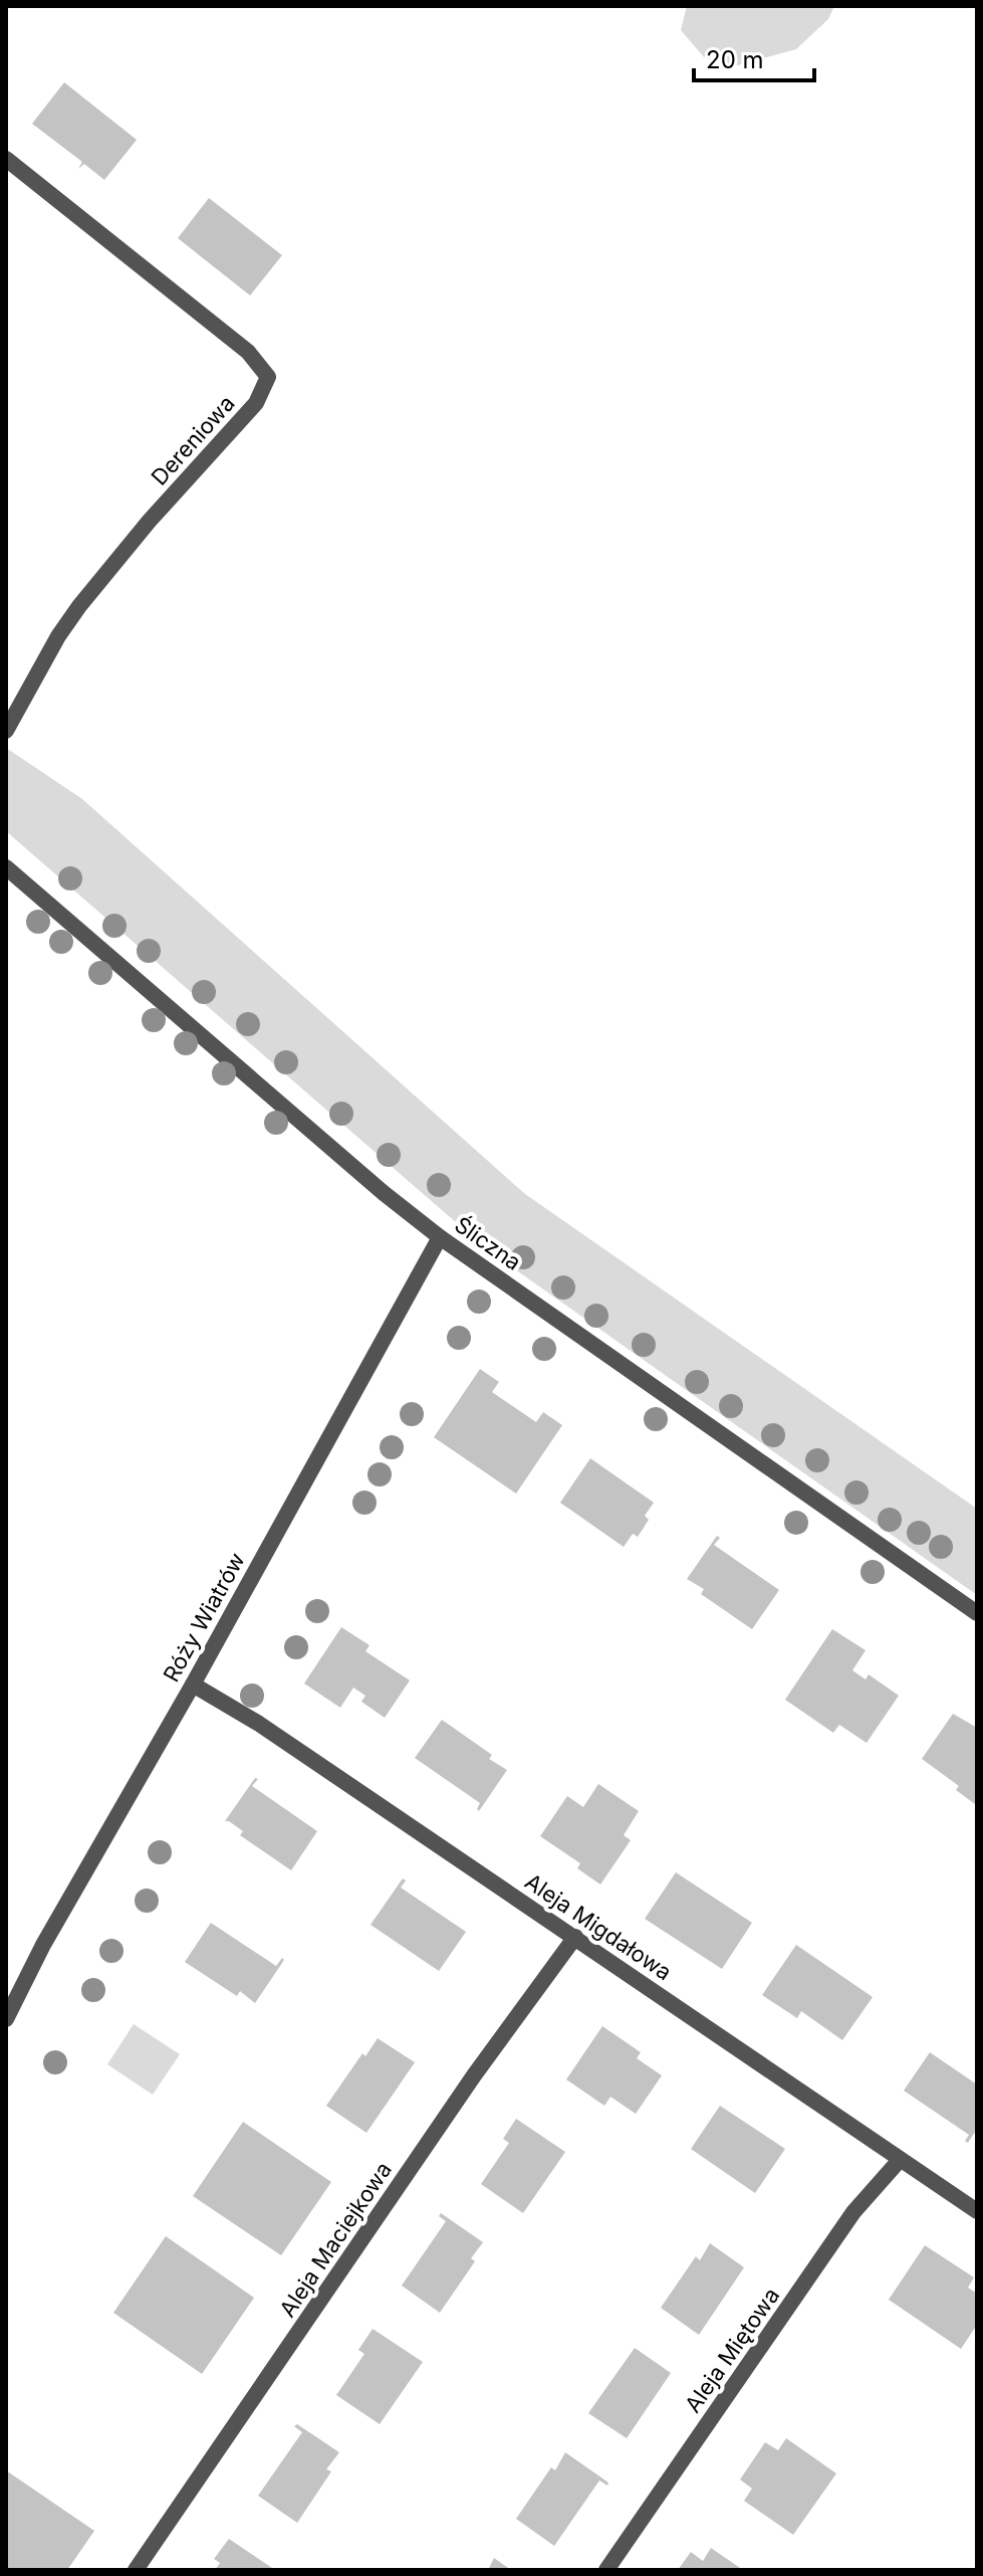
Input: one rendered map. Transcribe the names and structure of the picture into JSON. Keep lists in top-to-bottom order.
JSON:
{
  "streets": {
    "street": [
      "Dereniowa",
      "Śliczna",
      "Róży Wiatrów",
      "Aleja Migdałowa",
      "Aleja Maciejkowa",
      "Aleja Miętowa"
    ]
  },
  "crossings": [
    ["Śliczna", "Róży Wiatrów"],
    ["Róży Wiatrów", "Aleja Migdałowa"],
    ["Aleja Migdałowa", "Aleja Maciejkowa"],
    ["Aleja Migdałowa", "Aleja Miętowa"]
  ],
  "scale_bar": "20 m"
}
